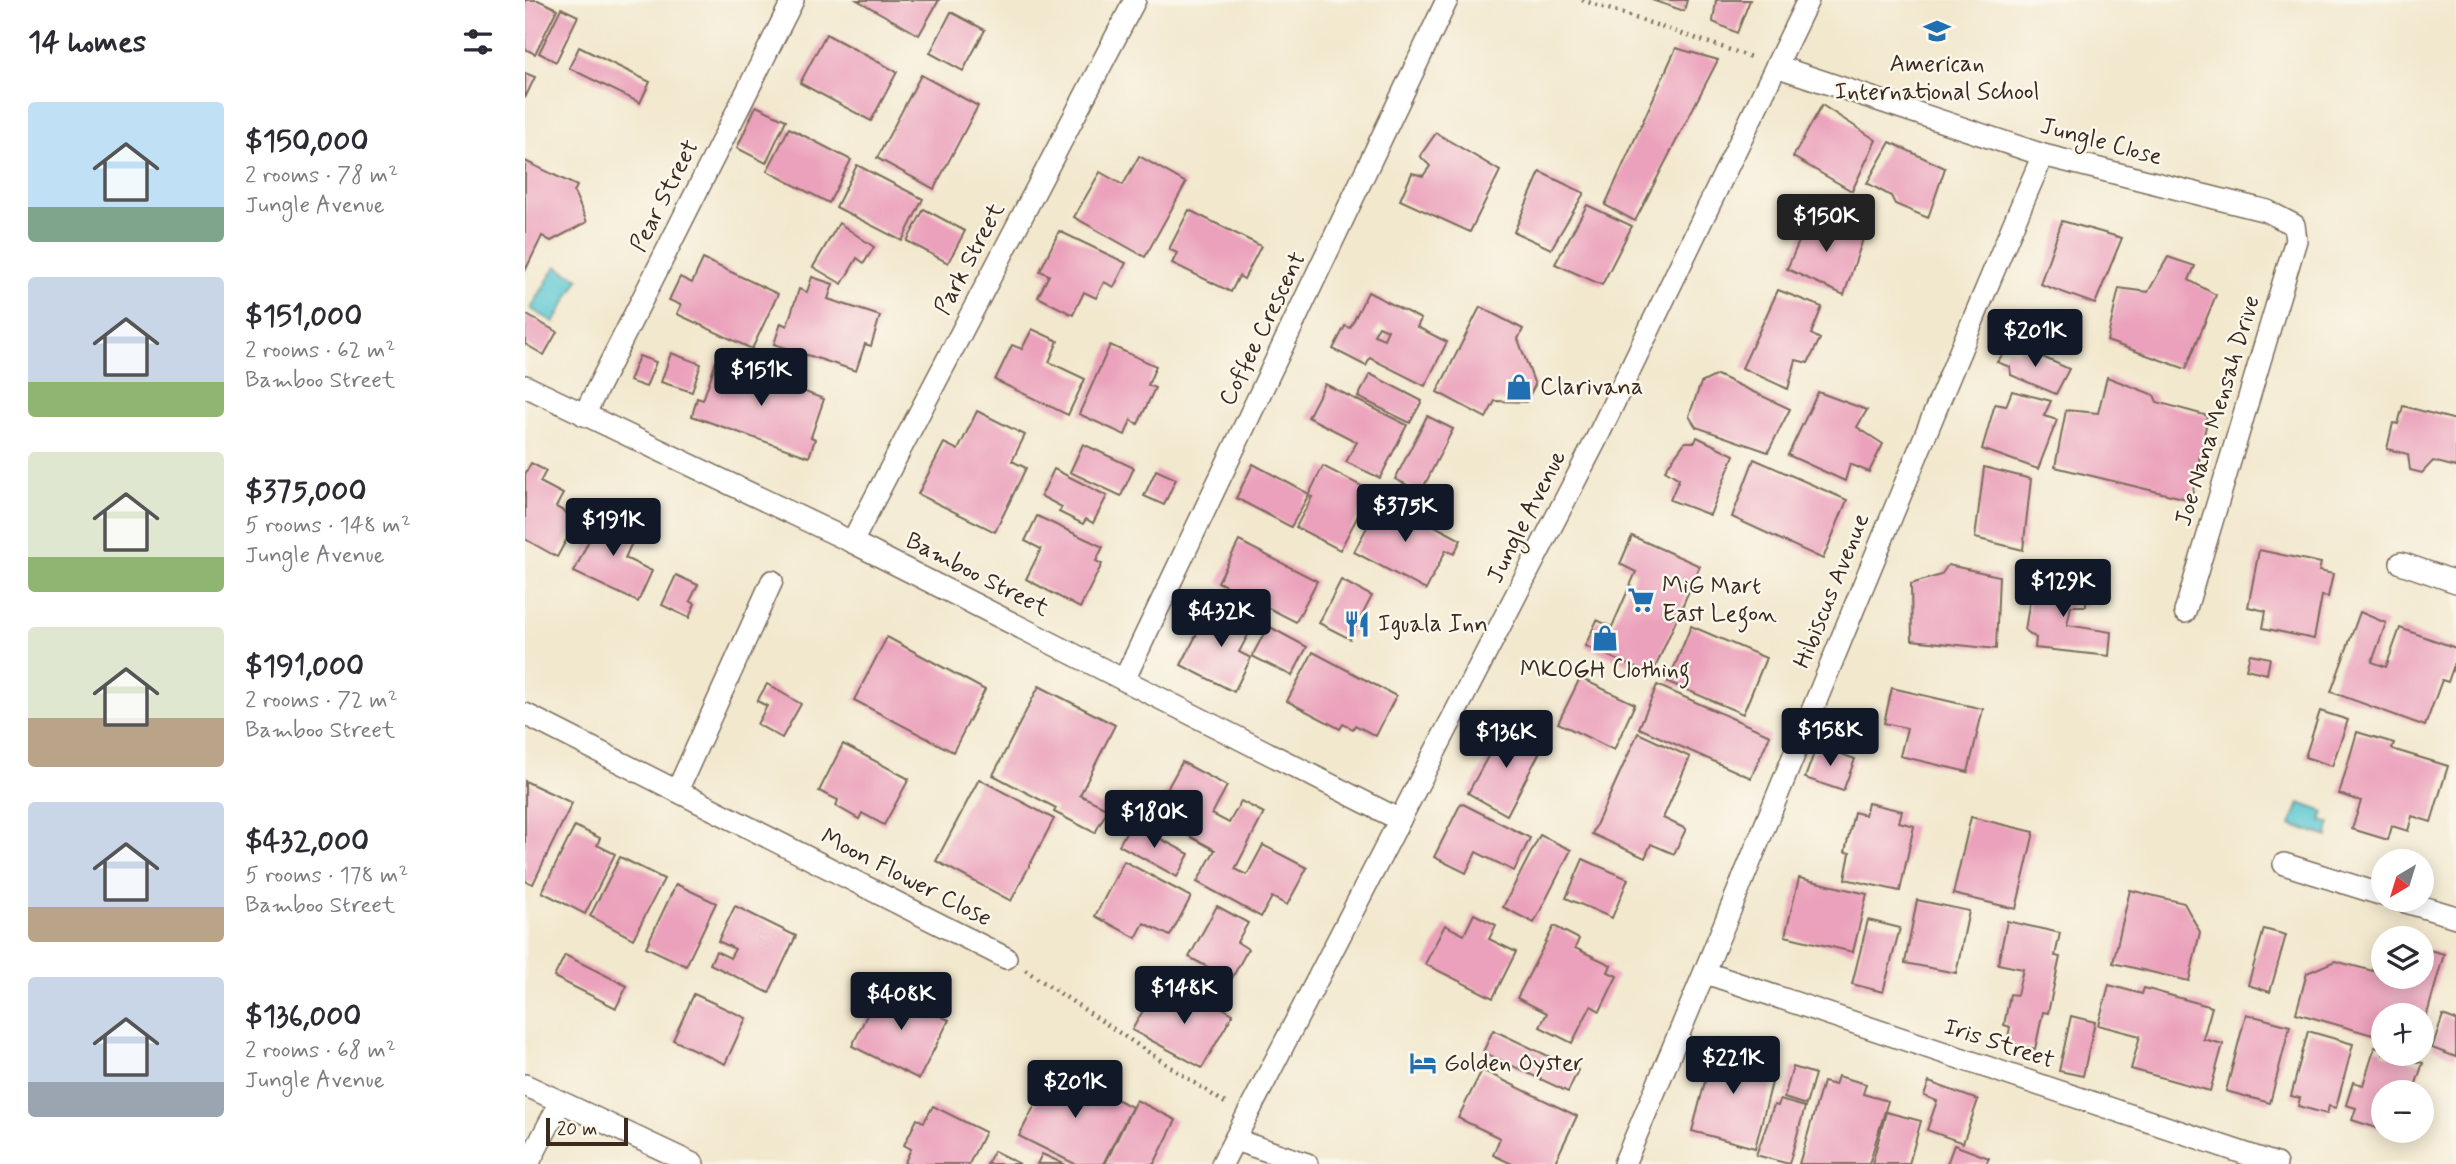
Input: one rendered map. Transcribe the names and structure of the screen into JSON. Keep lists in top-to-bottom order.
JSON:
{
  "streets": {
    "street": [
      "Jungle Close",
      "Pear Street",
      "Park Street",
      "Coffee Crescent",
      "Joe Nana Mensah Drive",
      "Jungle Avenue",
      "Bamboo Street",
      "Hibiscus Avenue",
      "Moon Flower Close",
      "Iris Street"
    ]
  },
  "crossings": [
    ["Jungle Close", "Joe Nana Mensah Drive"],
    ["Jungle Close", "Jungle Avenue"],
    ["Jungle Close", "Hibiscus Avenue"],
    ["Pear Street", "Bamboo Street"],
    ["Park Street", "Bamboo Street"],
    ["Coffee Crescent", "Bamboo Street"],
    ["Jungle Avenue", "Bamboo Street"],
    ["Jungle Avenue", "Moon Flower Close"],
    ["Hibiscus Avenue", "Iris Street"]
  ],
  "places": {
    "school or university": ["American International School"],
    "shop": ["Clarivana", "MKOGH Clothing"],
    "supermarket": ["MiG Mart East Legon"],
    "restaurant": ["Iguala Inn"],
    "hotel": ["Golden Oyster"]
  },
  "scale_bar": "20 m",
  "north": "bottom left",
  "page": {
    "heading": "14 homes",
    "list": [
      {
        "name": "$150,000",
        "note": "2 rooms · 78 m² · Jungle Avenue"
      },
      {
        "name": "$151,000",
        "note": "2 rooms · 62 m² · Bamboo Street"
      },
      {
        "name": "$375,000",
        "note": "5 rooms · 148 m² · Jungle Avenue"
      },
      {
        "name": "$191,000",
        "note": "2 rooms · 72 m² · Bamboo Street"
      },
      {
        "name": "$432,000",
        "note": "5 rooms · 178 m² · Bamboo Street"
      },
      {
        "name": "$136,000",
        "note": "2 rooms · 68 m² · Jungle Avenue"
      }
    ],
    "price": [
      "$150K",
      "$201K",
      "$151K",
      "$375K",
      "$191K",
      "$129K",
      "$432K",
      "$158K",
      "$136K",
      "$180K",
      "$148K",
      "$408K",
      "$221K",
      "$201K"
    ],
    "map_buttons": ["+", "−"],
    "scale": "20 m"
  }
}
